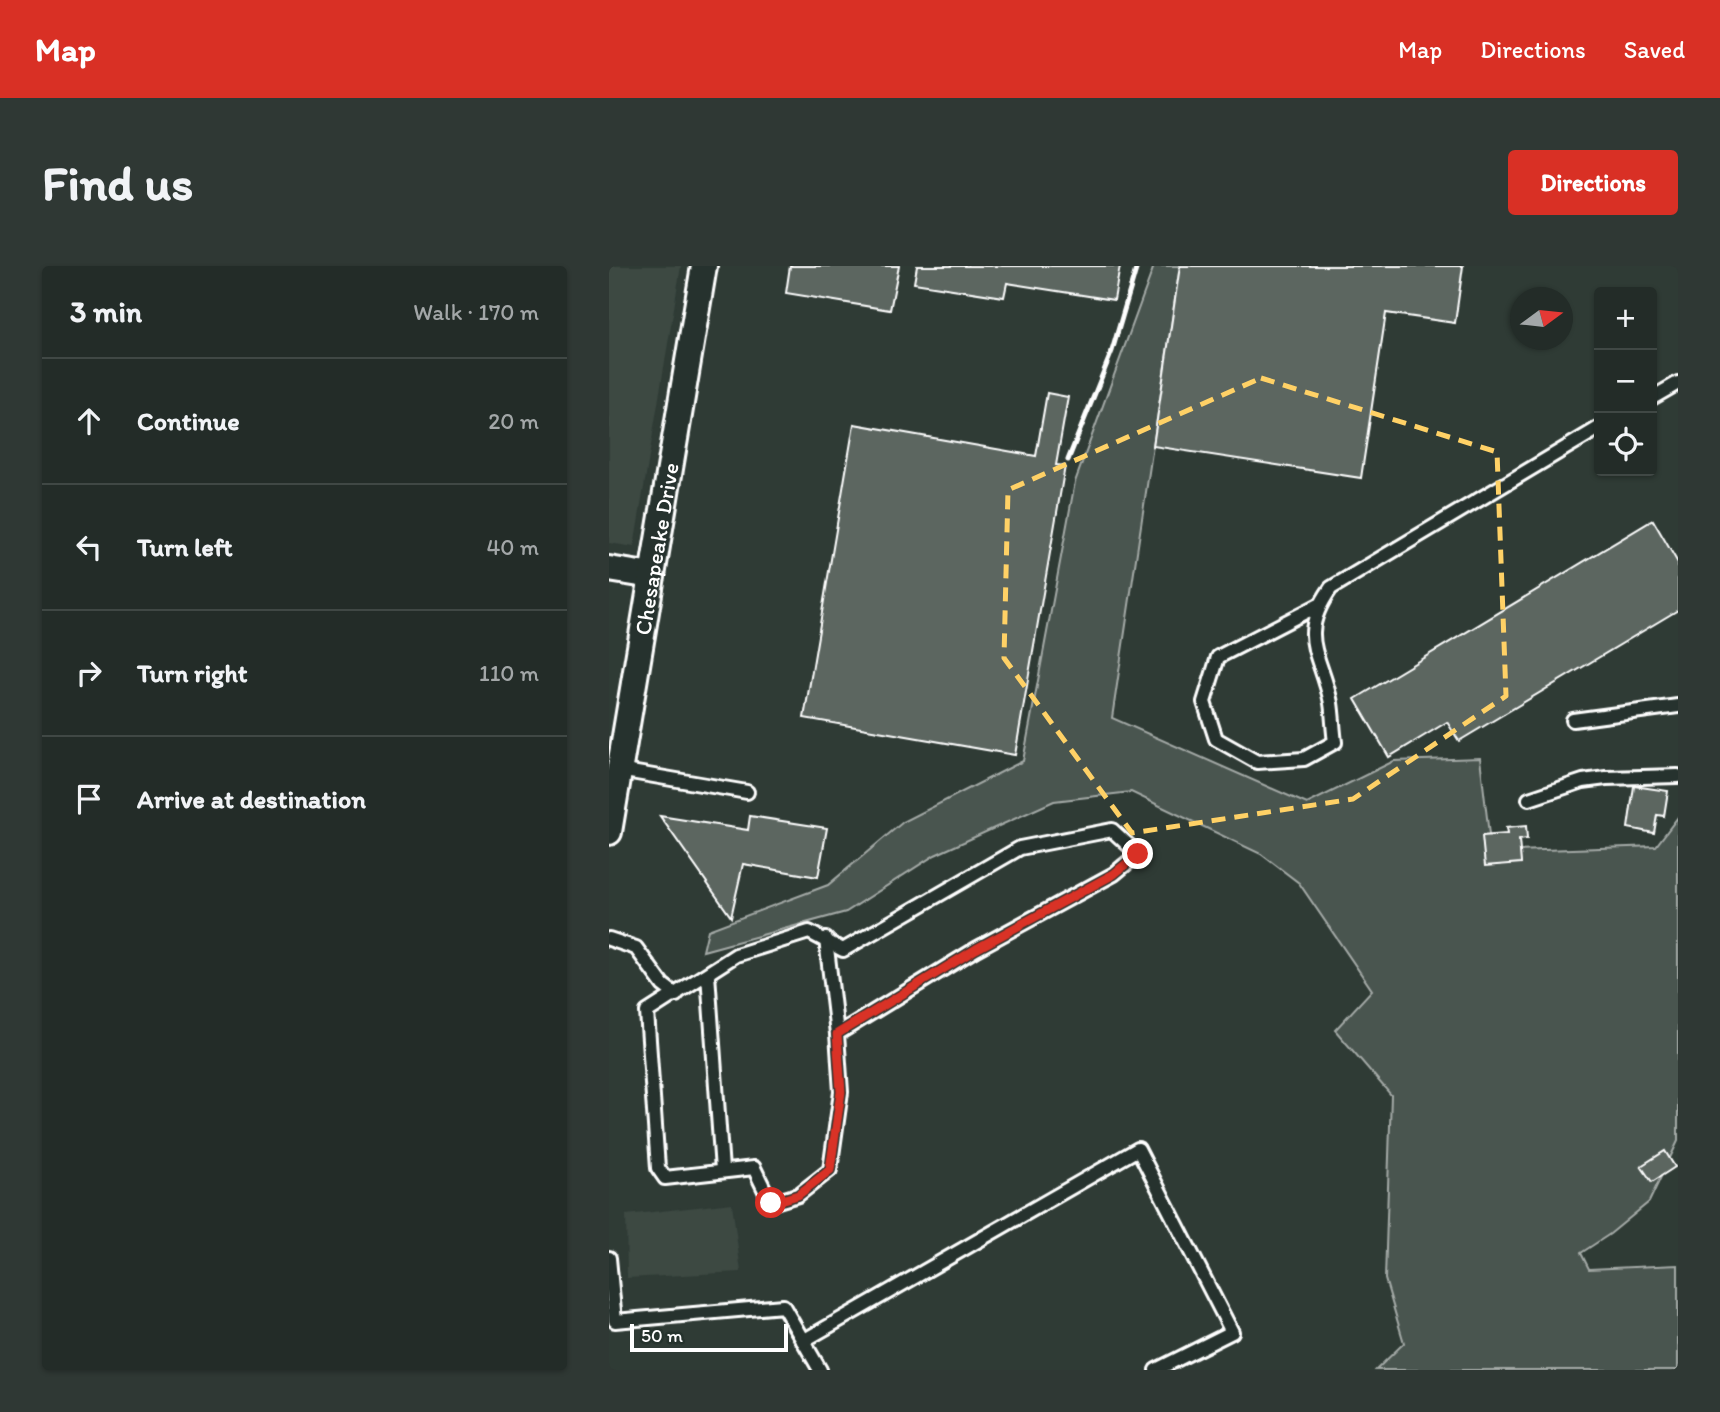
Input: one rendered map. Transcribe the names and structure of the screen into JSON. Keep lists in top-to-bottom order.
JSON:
{
  "streets": {
    "street": ["Chesapeake Drive"]
  },
  "scale_bar": "50 m",
  "north": "right",
  "page": {
    "header": "Map",
    "nav": ["Map", "Directions", "Saved"],
    "buttons": "Directions",
    "title": "Find us",
    "heading": ["3 min", "Walk · 170 m"],
    "map_buttons": ["+", "−"],
    "list": [
      ["Continue", "20 m"],
      ["Turn left", "40 m"],
      ["Turn right", "110 m"],
      "Arrive at destination"
    ],
    "scale": "50 m"
  }
}
